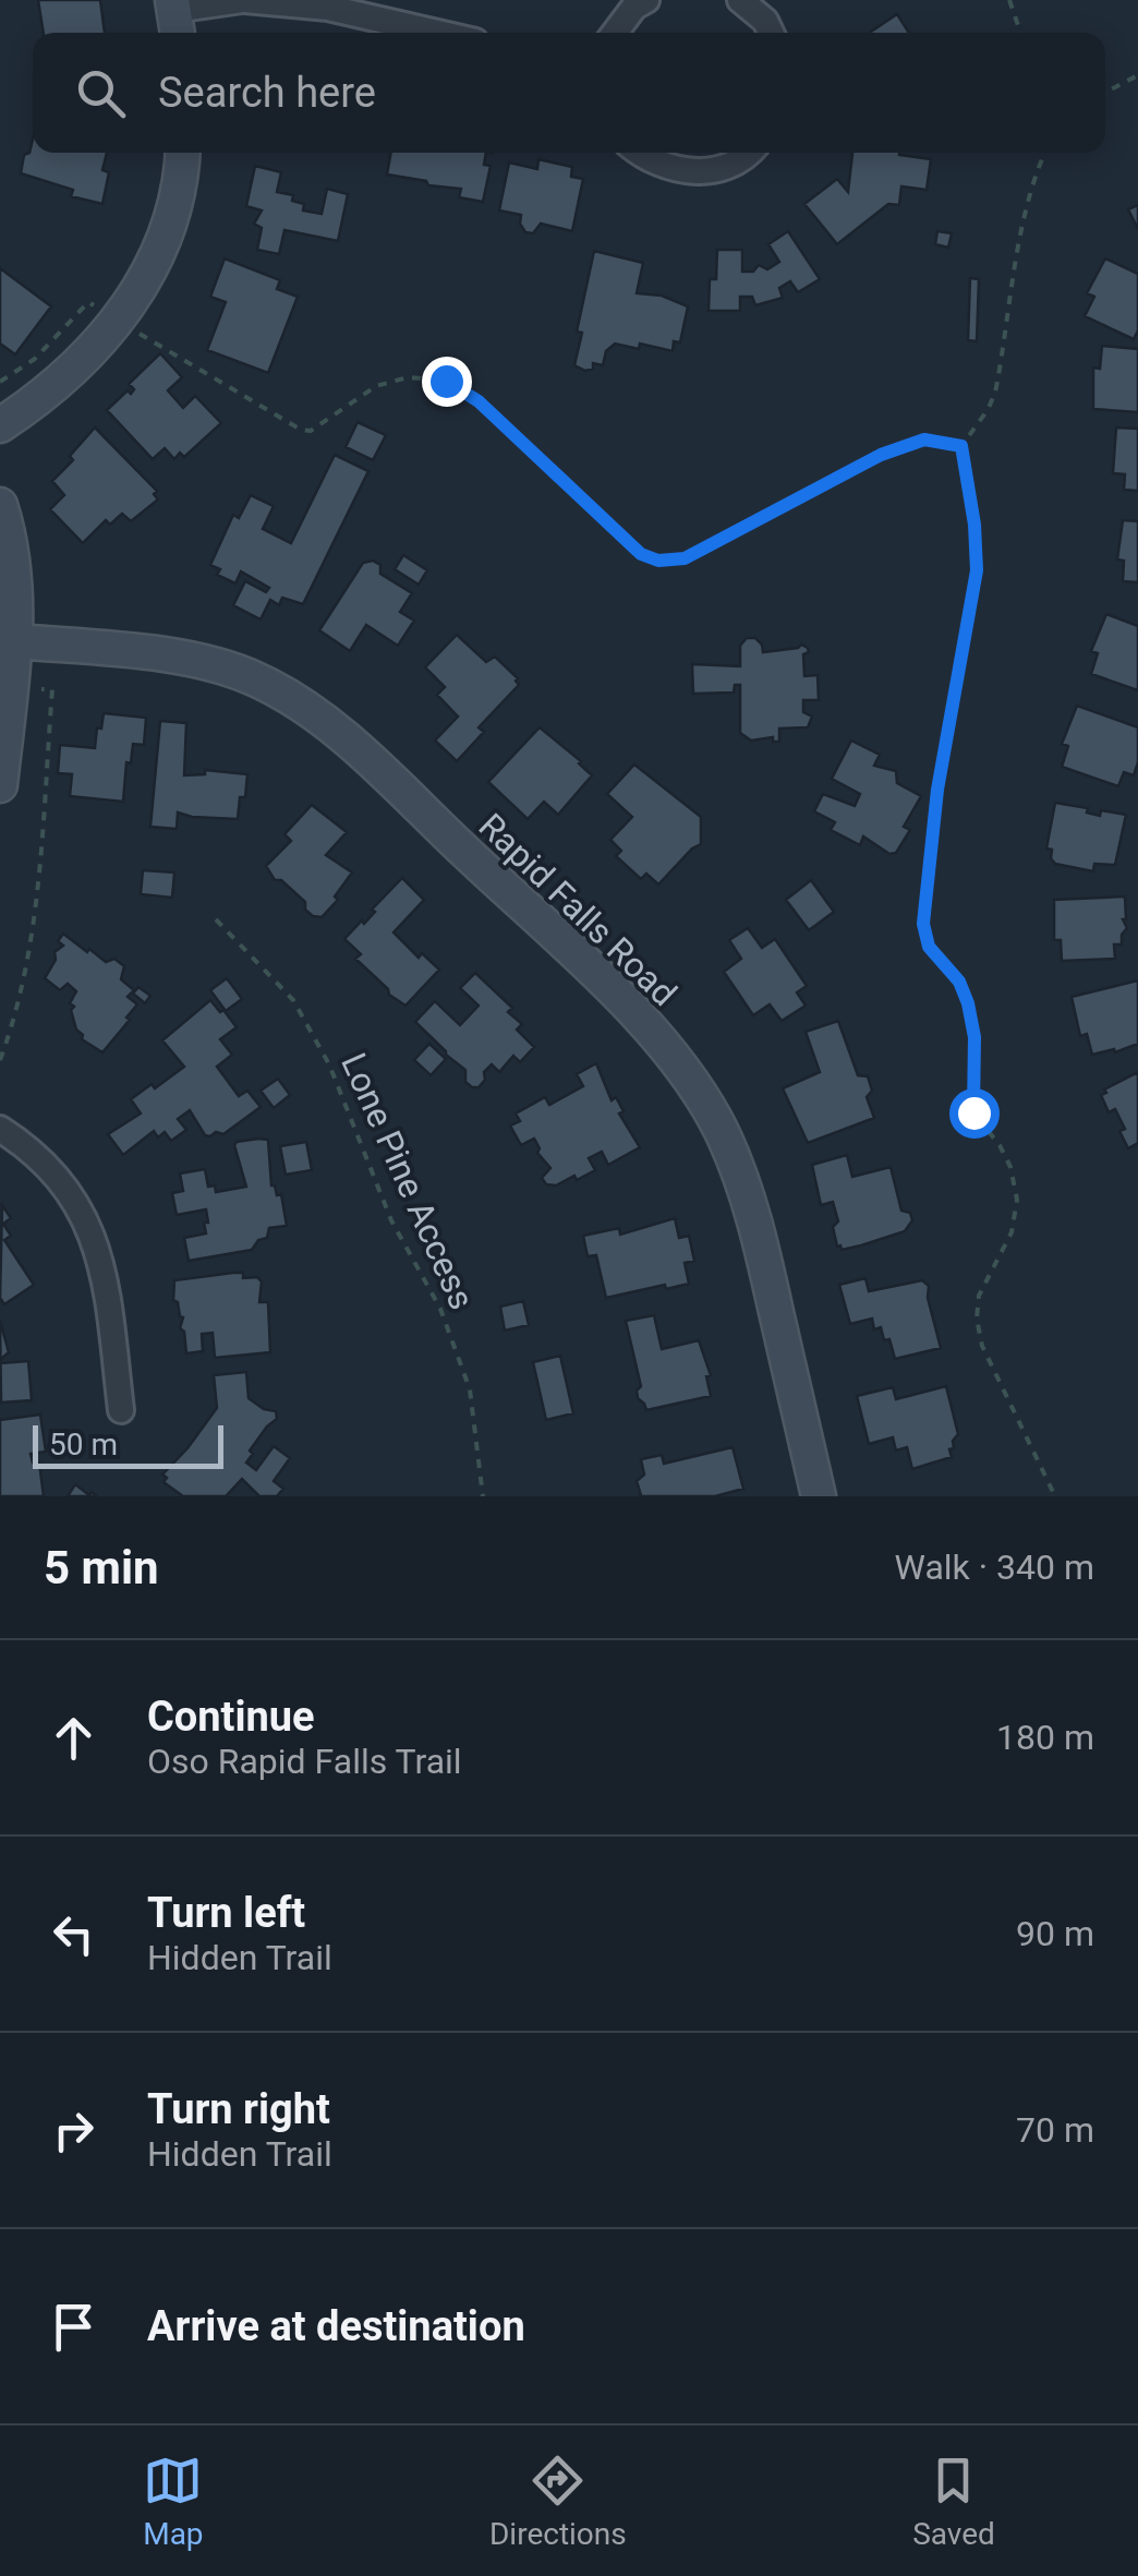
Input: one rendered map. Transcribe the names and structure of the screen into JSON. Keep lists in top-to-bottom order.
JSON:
{
  "streets": {
    "street": ["Rapid Falls Road"],
    "path": ["Lone Pine Access"]
  },
  "scale_bar": "50 m",
  "page": {
    "search": "Search here",
    "scale": "50 m",
    "heading": ["5 min", "Walk · 340 m"],
    "list": [
      ["Continue", "Oso Rapid Falls Trail", "180 m"],
      ["Turn left", "Hidden Trail", "90 m"],
      ["Turn right", "Hidden Trail", "70 m"],
      "Arrive at destination"
    ],
    "nav": ["Map", "Directions", "Saved"]
  }
}
